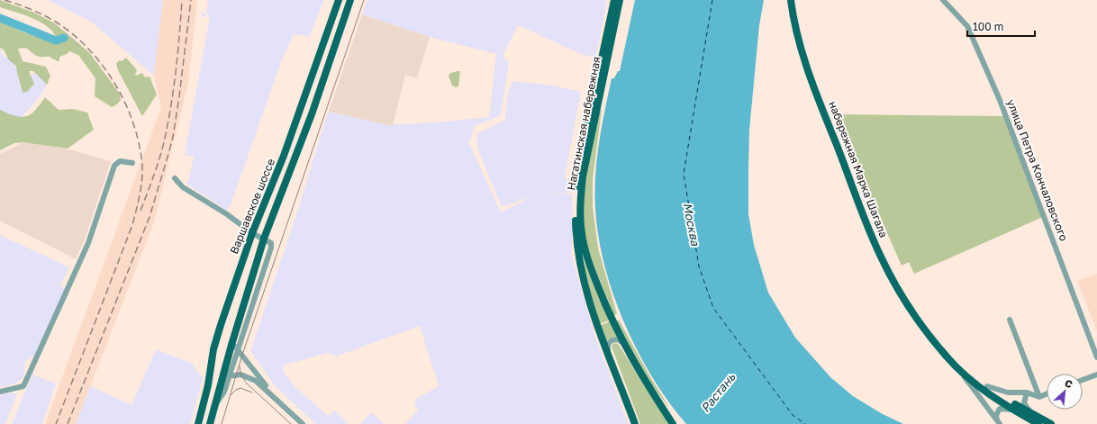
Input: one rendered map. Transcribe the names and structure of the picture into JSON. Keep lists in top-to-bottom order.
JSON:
{
  "streets": {
    "main road": ["Нагатинская набережная", "набережная Марка Шагала", "Варшавское шоссе"],
    "street": ["улица Петра Кончаловского"]
  },
  "water": ["Москва", "Растань"],
  "scale_bar": "100 m",
  "north": "top right"
}
